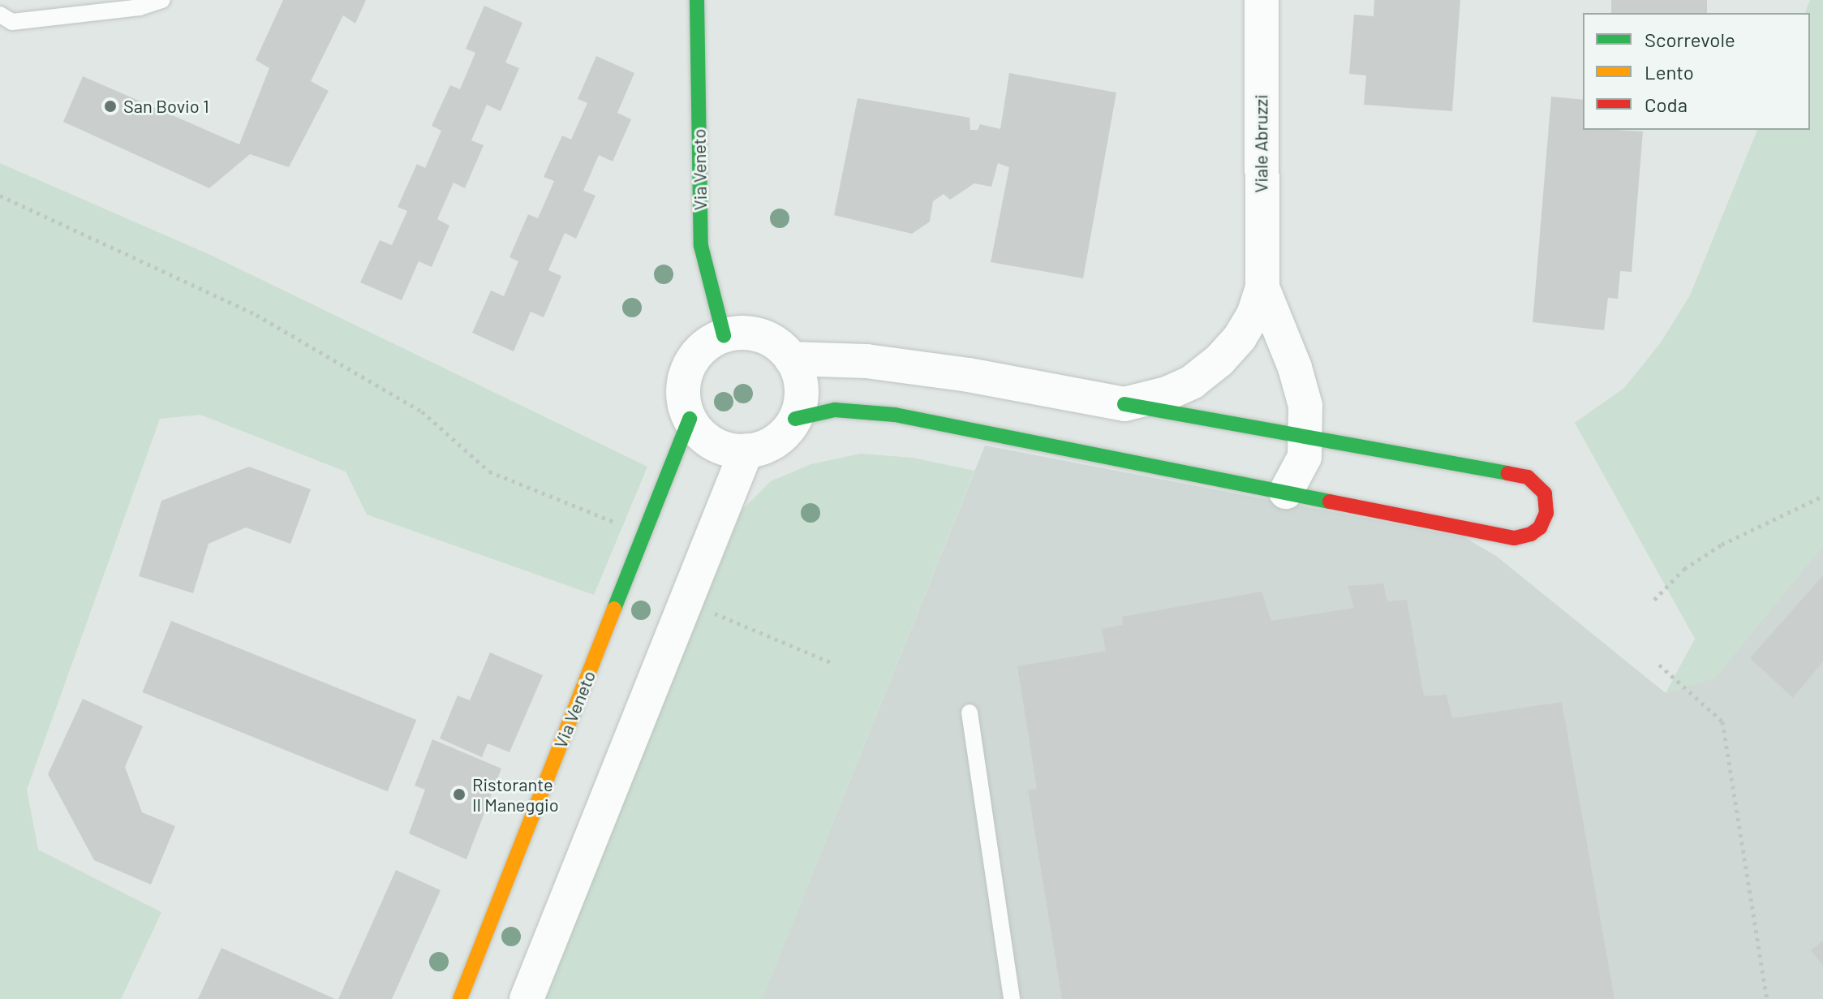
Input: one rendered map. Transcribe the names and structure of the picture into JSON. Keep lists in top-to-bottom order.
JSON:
{
  "streets": {
    "street": ["Viale Abruzzi", "Via Veneto"]
  },
  "places": ["San Bovio 1", "Ristorante Il Maneggio"],
  "legend": ["Scorrevole", "Lento", "Coda"]
}
